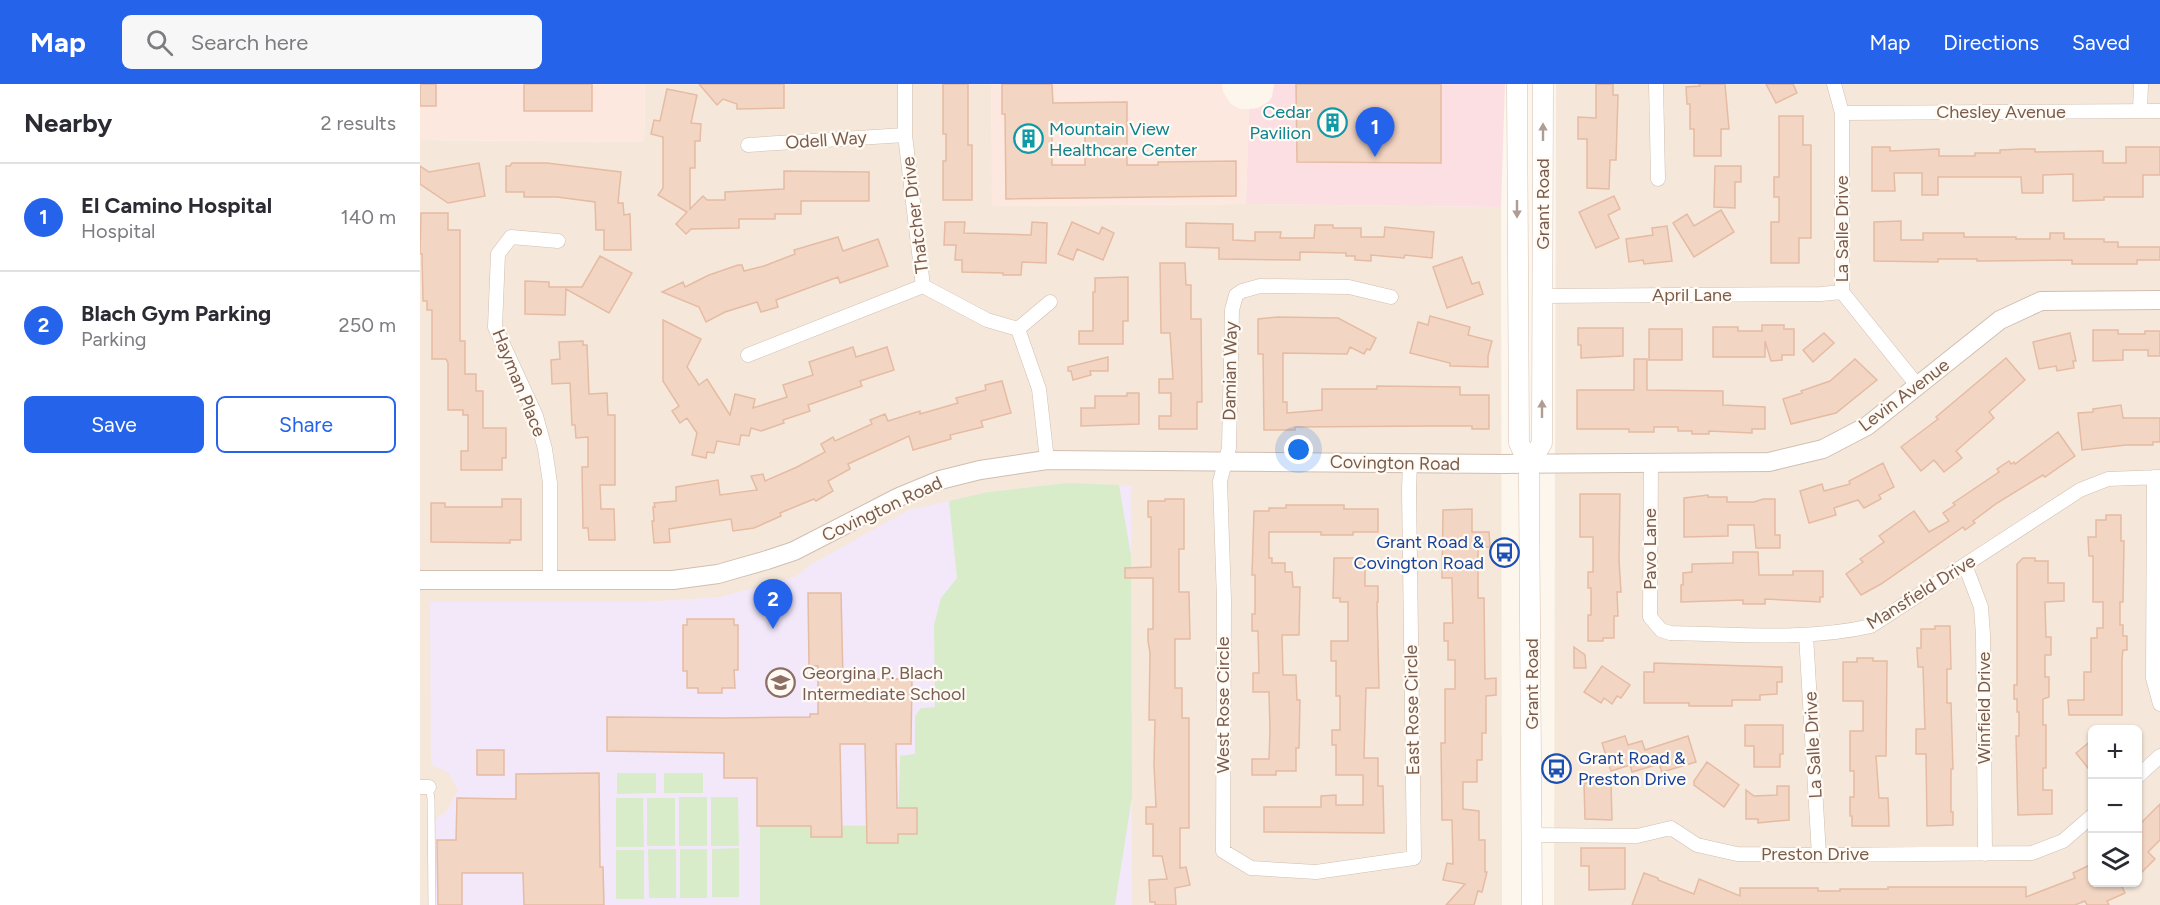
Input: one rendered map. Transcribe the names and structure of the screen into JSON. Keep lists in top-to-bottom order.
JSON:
{
  "streets": {
    "main road": ["Grant Road"],
    "street": [
      "Chesley Avenue",
      "Odell Way",
      "Thatcher Drive",
      "La Salle Drive",
      "April Lane",
      "Damian Way",
      "Hayman Place",
      "Levin Avenue",
      "Covington Road",
      "Pavo Lane",
      "Mansfield Drive",
      "West Rose Circle",
      "Winfield Drive",
      "East Rose Circle",
      "Preston Drive"
    ]
  },
  "crossings": [
    ["Chesley Avenue", "La Salle Drive"],
    ["Odell Way", "Thatcher Drive"],
    ["Grant Road", "April Lane"],
    ["Grant Road", "Levin Avenue"],
    ["Grant Road", "Covington Road"],
    ["Grant Road", "Preston Drive"],
    ["La Salle Drive", "April Lane"],
    ["La Salle Drive", "Levin Avenue"],
    ["La Salle Drive", "Mansfield Drive"],
    ["La Salle Drive", "Preston Drive"],
    ["Damian Way", "Covington Road"],
    ["Damian Way", "West Rose Circle"],
    ["Hayman Place", "Covington Road"],
    ["Levin Avenue", "Covington Road"],
    ["Levin Avenue", "Pavo Lane"],
    ["Covington Road", "West Rose Circle"],
    ["Covington Road", "East Rose Circle"],
    ["Pavo Lane", "Mansfield Drive"],
    ["Mansfield Drive", "Winfield Drive"],
    ["West Rose Circle", "East Rose Circle"],
    ["Winfield Drive", "Preston Drive"]
  ],
  "places": {
    "building": ["Cedar Pavilion", "Mountain View Healthcare Center"],
    "bus stop": ["Grant Road & Covington Road", "Grant Road & Preston Drive"],
    "school or university": ["Georgina P. Blach Intermediate School"]
  },
  "page": {
    "header": "Map",
    "search": "Search here",
    "nav": ["Map", "Directions", "Saved"],
    "heading": ["Nearby", "2 results"],
    "pins": ["1", "2"],
    "list": [
      {
        "mark": "1",
        "name": "El Camino Hospital",
        "note": "Hospital",
        "value": "140 m"
      },
      {
        "mark": "2",
        "name": "Blach Gym Parking",
        "note": "Parking",
        "value": "250 m"
      }
    ],
    "buttons": ["Save", "Share"],
    "map_buttons": ["+", "−"]
  }
}
